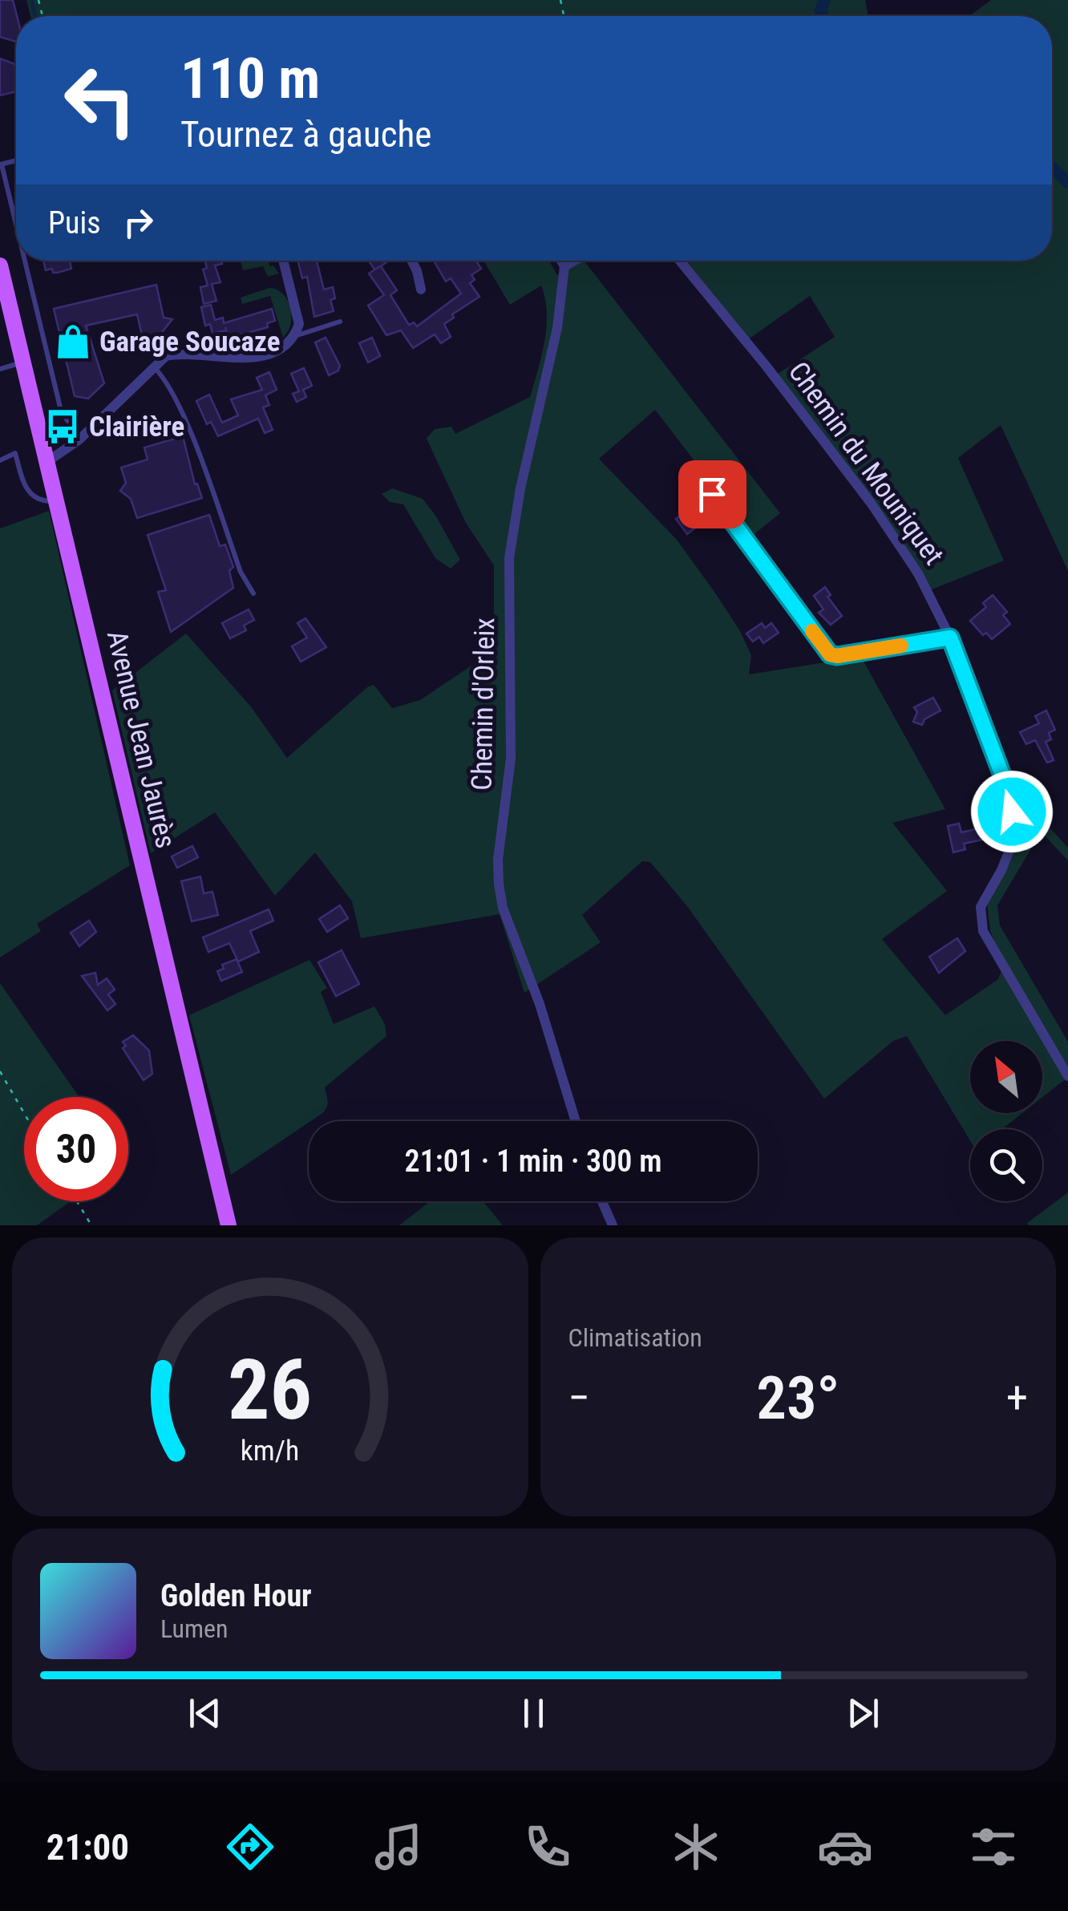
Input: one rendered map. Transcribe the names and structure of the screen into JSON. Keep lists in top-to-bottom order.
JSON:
{
  "streets": {
    "main road": ["Avenue Jean Jaurès"],
    "street": ["Chemin du Mouniquet", "Chemin d'Orleix"]
  },
  "places": {
    "shop": ["Garage Soucaze"],
    "bus stop": ["Clairière"]
  },
  "north": "top left",
  "page": {
    "turn": ["110 m", "Tournez à gauche"],
    "then": "Puis",
    "limit": "30",
    "trip": "21:01 · 1 min · 300 m",
    "tile": "Climatisation",
    "heat": ["−", "23°", "+"],
    "song": ["Golden Hour", "Lumen"],
    "tabs": "21:00",
    "gauge": ["26", "km/h"]
  }
}
